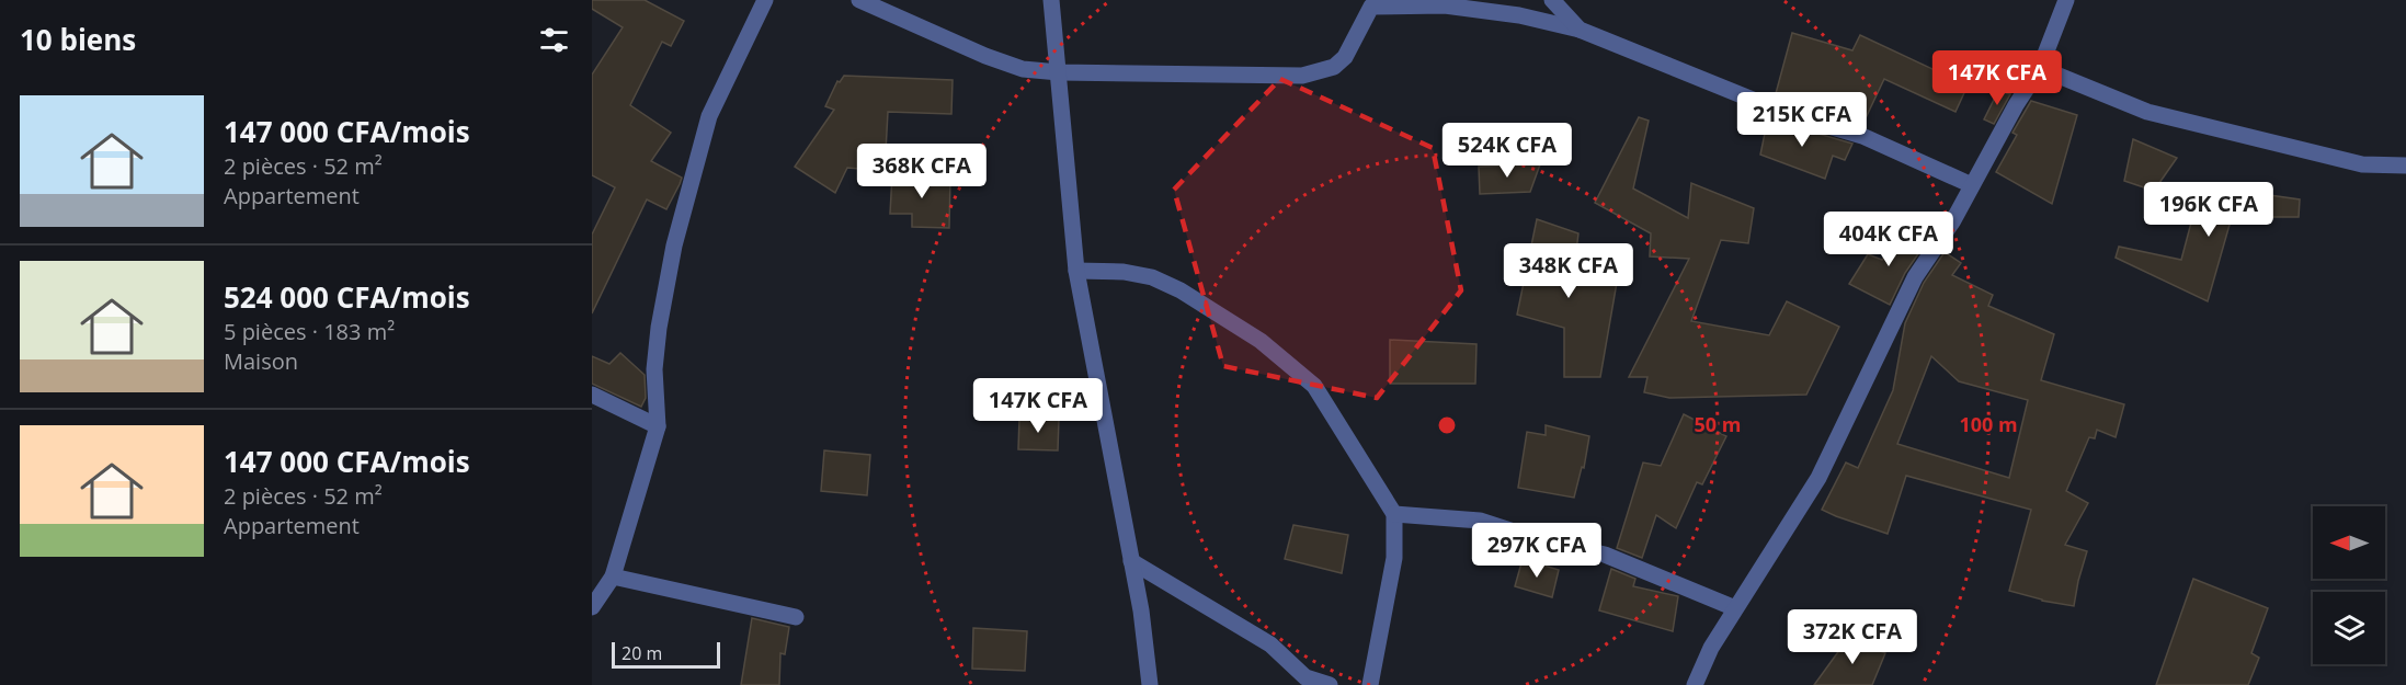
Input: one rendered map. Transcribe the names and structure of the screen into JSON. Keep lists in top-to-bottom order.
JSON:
{
  "scale_bar": "20 m",
  "north": "left",
  "page": {
    "heading": "10 biens",
    "price": [
      "147K CFA",
      "215K CFA",
      "524K CFA",
      "368K CFA",
      "196K CFA",
      "404K CFA",
      "348K CFA",
      "147K CFA",
      "297K CFA",
      "372K CFA"
    ],
    "list": [
      {
        "name": "147 000 CFA/mois",
        "note": "2 pièces · 52 m² · Appartement"
      },
      {
        "name": "524 000 CFA/mois",
        "note": "5 pièces · 183 m² · Maison"
      },
      {
        "name": "147 000 CFA/mois",
        "note": "2 pièces · 52 m² · Appartement"
      }
    ],
    "scale": "20 m"
  },
  "rings": ["50 m", "100 m"]
}
